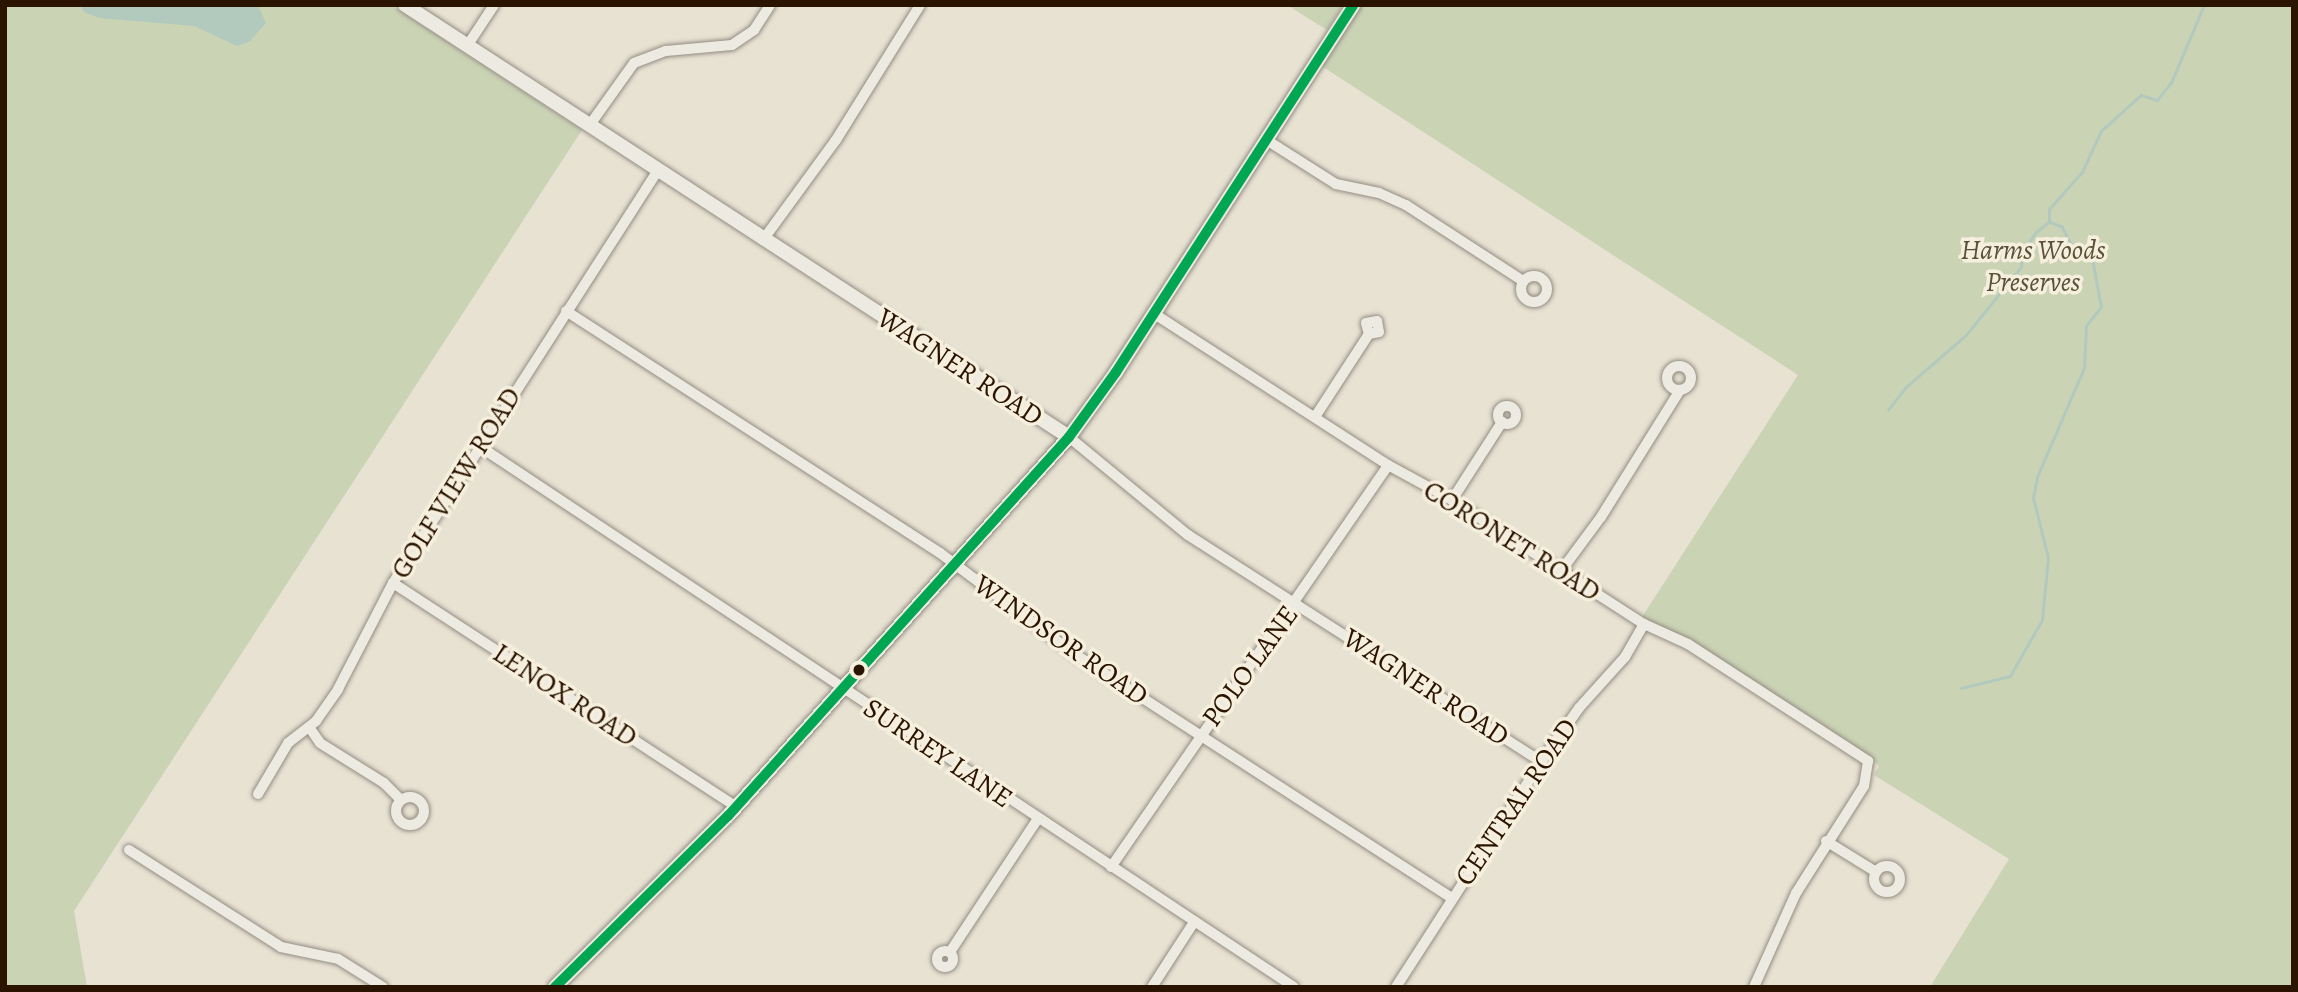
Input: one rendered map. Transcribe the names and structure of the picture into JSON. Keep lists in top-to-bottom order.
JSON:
{
  "streets": {
    "main road": ["WAGNER ROAD"],
    "street": [
      "GOLF VIEW ROAD",
      "CORONET ROAD",
      "WINDSOR ROAD",
      "POLO LANE",
      "LENOX ROAD",
      "SURREY LANE",
      "CENTRAL ROAD"
    ]
  },
  "crossings": [
    ["WAGNER ROAD", "GOLF VIEW ROAD"],
    ["WAGNER ROAD", "POLO LANE"],
    ["WAGNER ROAD", "CENTRAL ROAD"],
    ["GOLF VIEW ROAD", "WINDSOR ROAD"],
    ["GOLF VIEW ROAD", "LENOX ROAD"],
    ["GOLF VIEW ROAD", "SURREY LANE"],
    ["CORONET ROAD", "POLO LANE"],
    ["CORONET ROAD", "CENTRAL ROAD"],
    ["WINDSOR ROAD", "POLO LANE"],
    ["WINDSOR ROAD", "CENTRAL ROAD"],
    ["POLO LANE", "SURREY LANE"]
  ],
  "parks": ["Harms Woods Preserves"]
}
